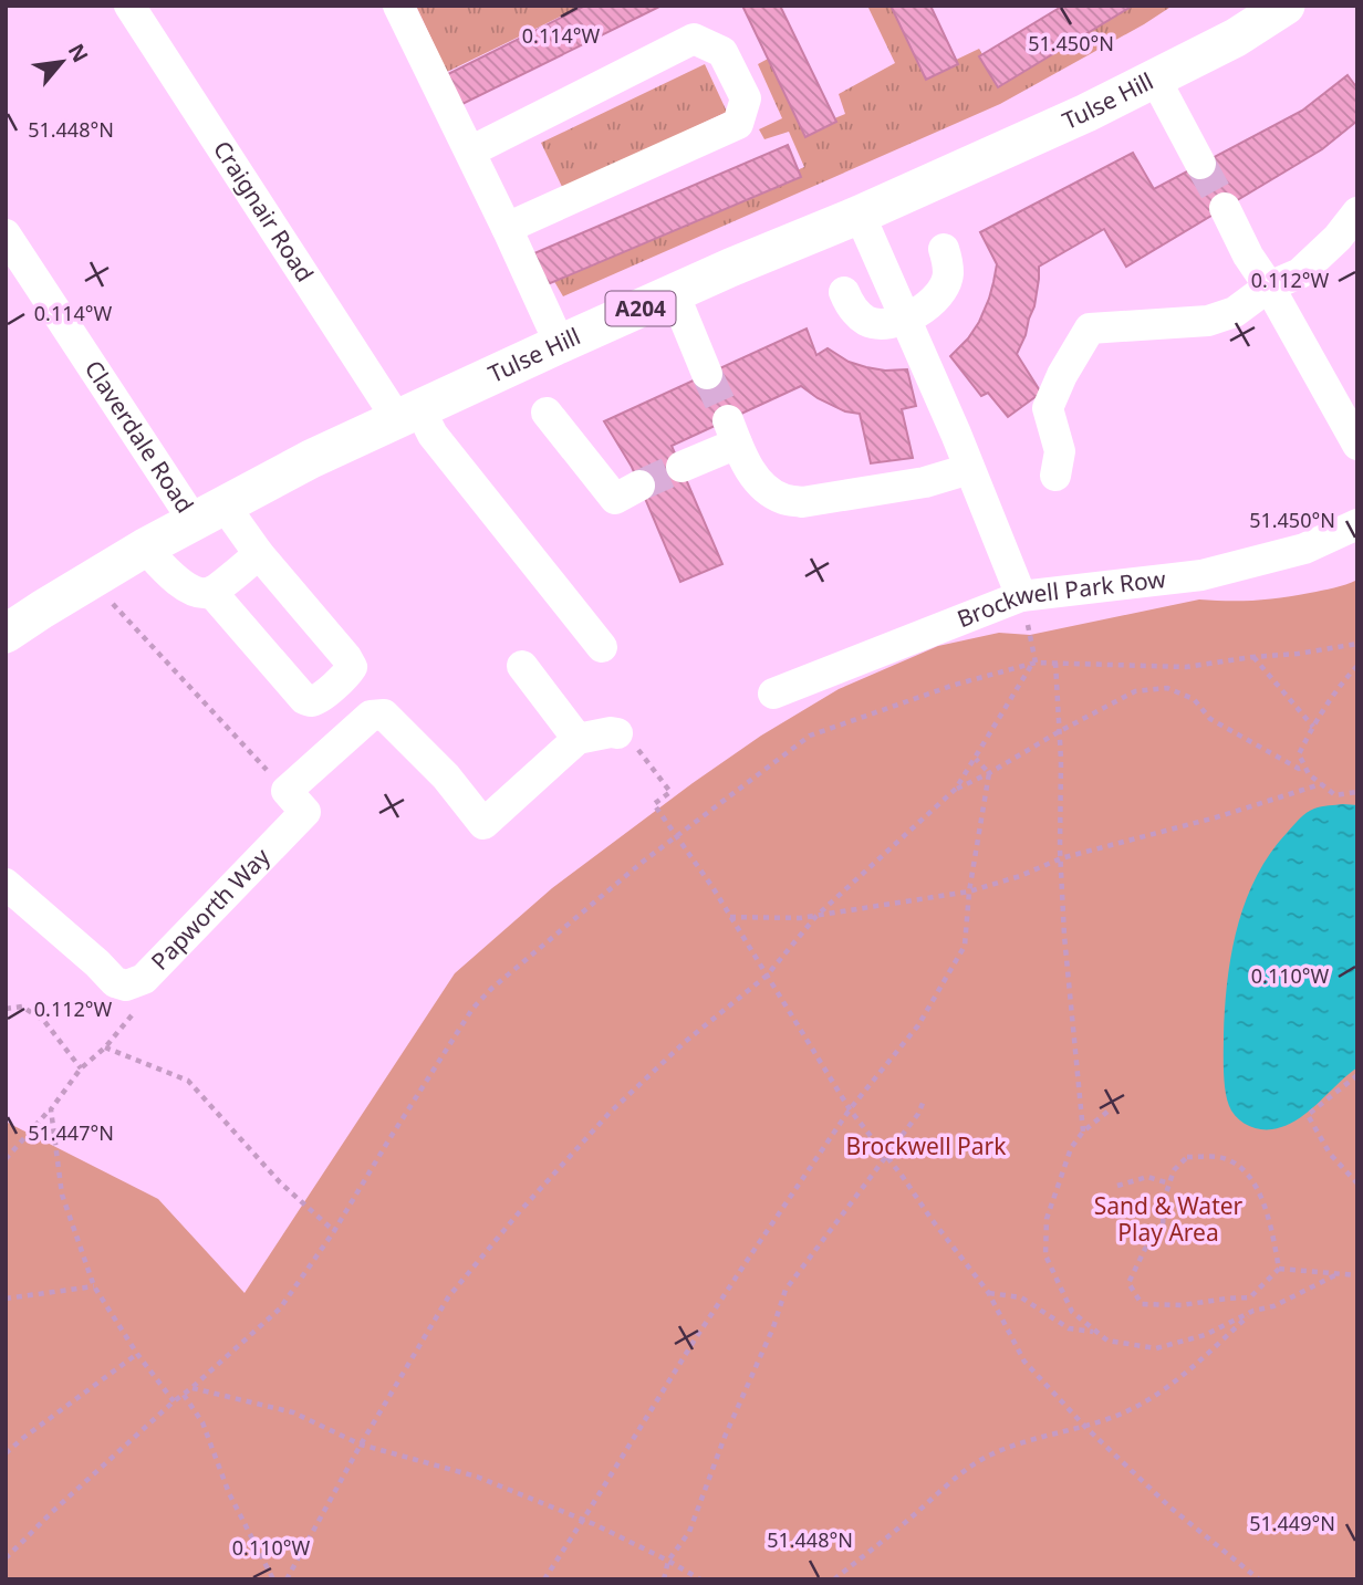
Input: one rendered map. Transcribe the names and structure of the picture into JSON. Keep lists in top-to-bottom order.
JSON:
{
  "streets": {
    "main road": ["Tulse Hill", "A204"],
    "street": [
      "Craignair Road",
      "Claverdale Road",
      "Brockwell Park Row",
      "Papworth Way"
    ]
  },
  "crossings": [
    ["Tulse Hill", "Craignair Road"],
    ["Tulse Hill", "Claverdale Road"]
  ],
  "parks": ["Brockwell Park", "Sand & Water Play Area"],
  "north": "top right",
  "coordinates": [
    "0.114°W",
    "51.450°N",
    "51.448°N",
    "0.112°W",
    "0.110°W",
    "51.447°N",
    "51.449°N"
  ]
}
